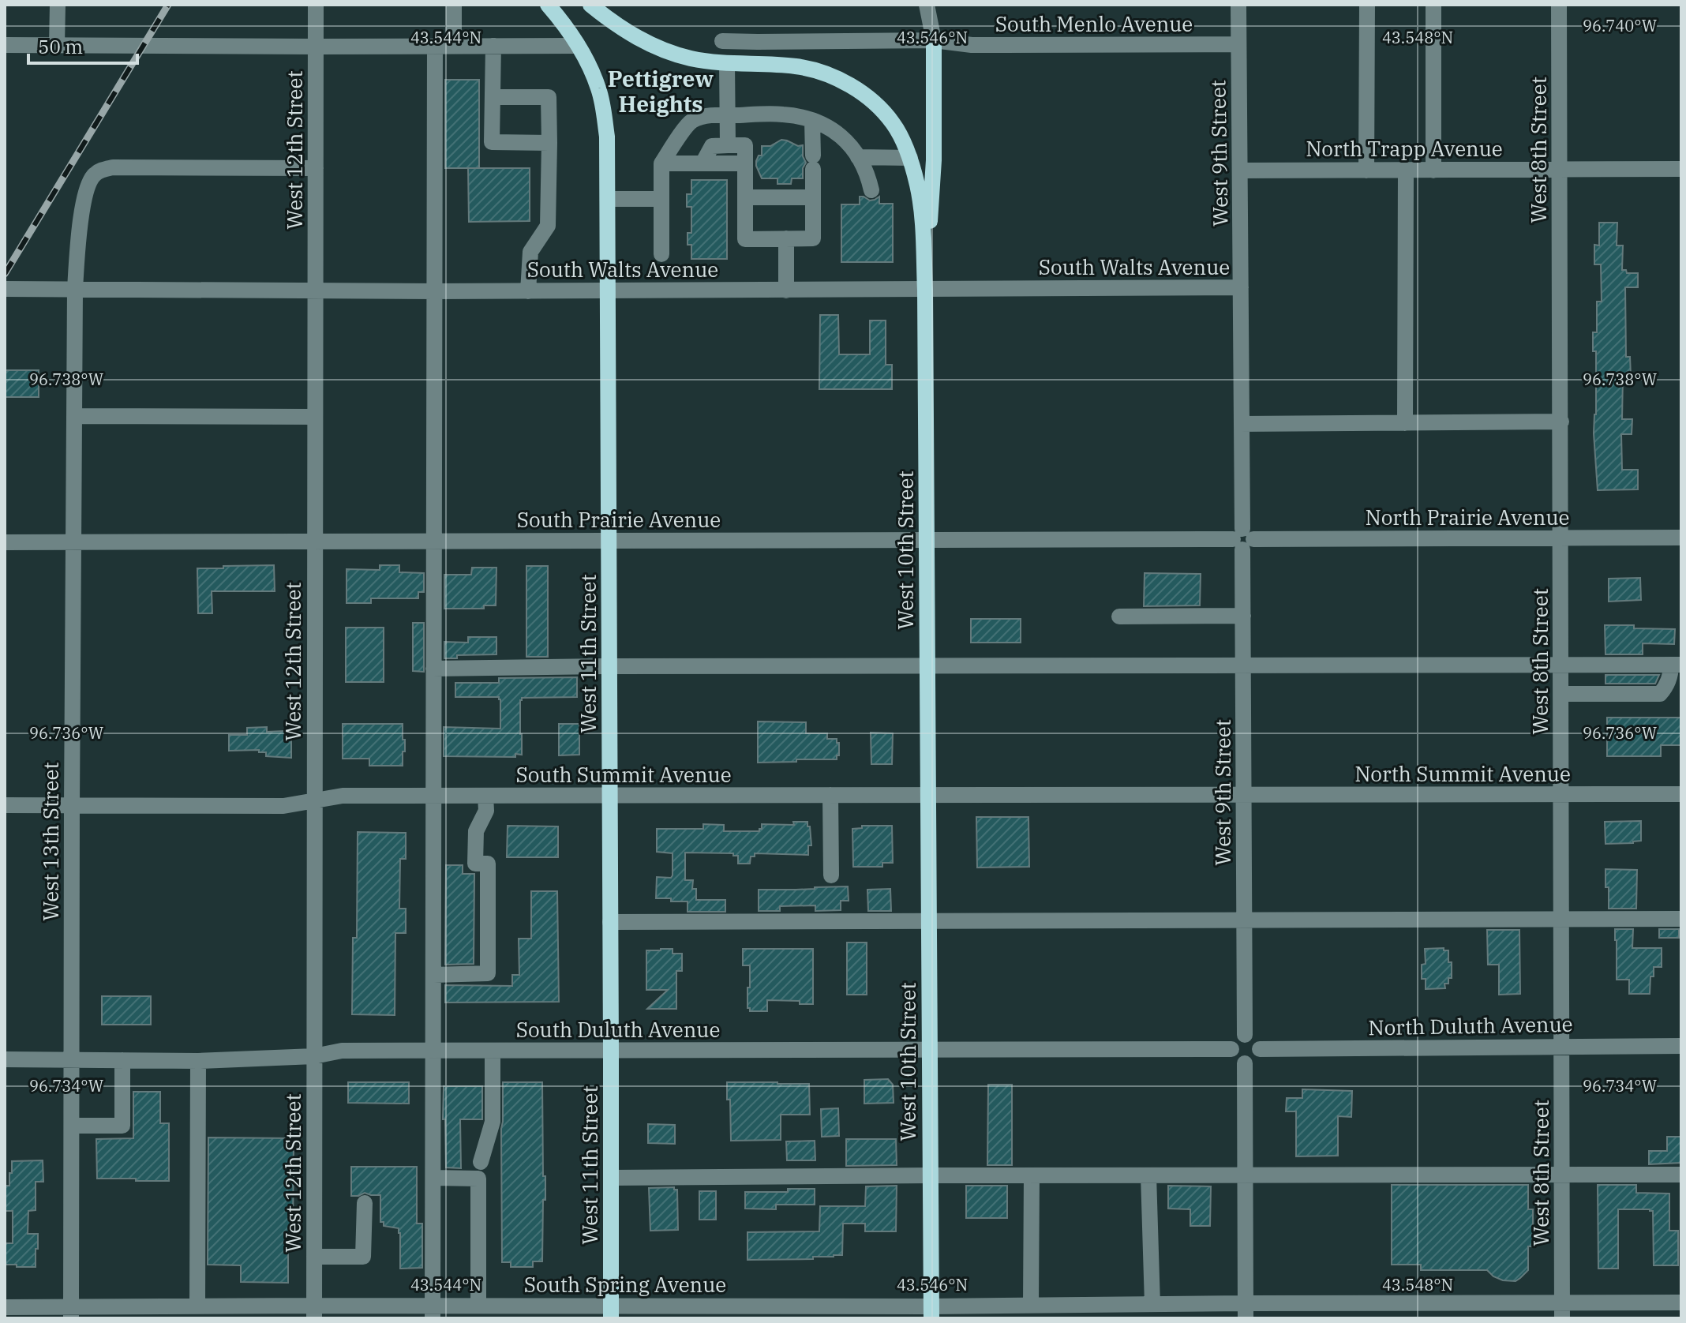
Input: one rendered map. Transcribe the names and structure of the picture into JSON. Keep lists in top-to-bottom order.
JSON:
{
  "streets": {
    "main road": ["West 10th Street", "West 11th Street"],
    "street": [
      "South Menlo Avenue",
      "North Trapp Avenue",
      "West 12th Street",
      "West 8th Street",
      "West 9th Street",
      "South Walts Avenue",
      "North Prairie Avenue",
      "South Prairie Avenue",
      "North Summit Avenue",
      "South Summit Avenue",
      "West 13th Street",
      "North Duluth Avenue",
      "South Duluth Avenue",
      "South Spring Avenue"
    ]
  },
  "crossings": [
    ["South Menlo Avenue", "West 9th Street"],
    ["North Trapp Avenue", "West 8th Street"],
    ["North Trapp Avenue", "West 9th Street"],
    ["West 12th Street", "South Walts Avenue"],
    ["West 12th Street", "South Prairie Avenue"],
    ["West 12th Street", "South Summit Avenue"],
    ["West 12th Street", "West 13th Street"],
    ["West 12th Street", "South Duluth Avenue"],
    ["West 12th Street", "South Spring Avenue"],
    ["West 8th Street", "North Prairie Avenue"],
    ["West 8th Street", "North Summit Avenue"],
    ["West 8th Street", "North Duluth Avenue"],
    ["West 8th Street", "South Spring Avenue"],
    ["West 9th Street", "South Walts Avenue"],
    ["West 9th Street", "North Prairie Avenue"],
    ["West 9th Street", "South Prairie Avenue"],
    ["West 9th Street", "North Summit Avenue"],
    ["West 9th Street", "South Summit Avenue"],
    ["West 9th Street", "North Duluth Avenue"],
    ["West 9th Street", "South Duluth Avenue"],
    ["South Walts Avenue", "West 10th Street"],
    ["South Walts Avenue", "West 11th Street"],
    ["South Walts Avenue", "West 13th Street"],
    ["North Prairie Avenue", "South Prairie Avenue"],
    ["South Prairie Avenue", "West 10th Street"],
    ["South Prairie Avenue", "West 11th Street"],
    ["South Prairie Avenue", "West 13th Street"],
    ["West 10th Street", "South Summit Avenue"],
    ["West 10th Street", "South Duluth Avenue"],
    ["West 10th Street", "South Spring Avenue"],
    ["West 11th Street", "South Summit Avenue"],
    ["West 11th Street", "South Duluth Avenue"],
    ["West 11th Street", "South Spring Avenue"],
    ["North Summit Avenue", "South Summit Avenue"],
    ["South Summit Avenue", "West 13th Street"],
    ["West 13th Street", "South Duluth Avenue"],
    ["West 13th Street", "South Spring Avenue"],
    ["North Duluth Avenue", "South Duluth Avenue"]
  ],
  "districts": ["Pettigrew Heights"],
  "scale_bar": "50 m",
  "coordinates": [
    "96.740°W",
    "43.544°N",
    "43.546°N",
    "43.548°N",
    "96.738°W",
    "96.736°W",
    "96.734°W"
  ]
}
